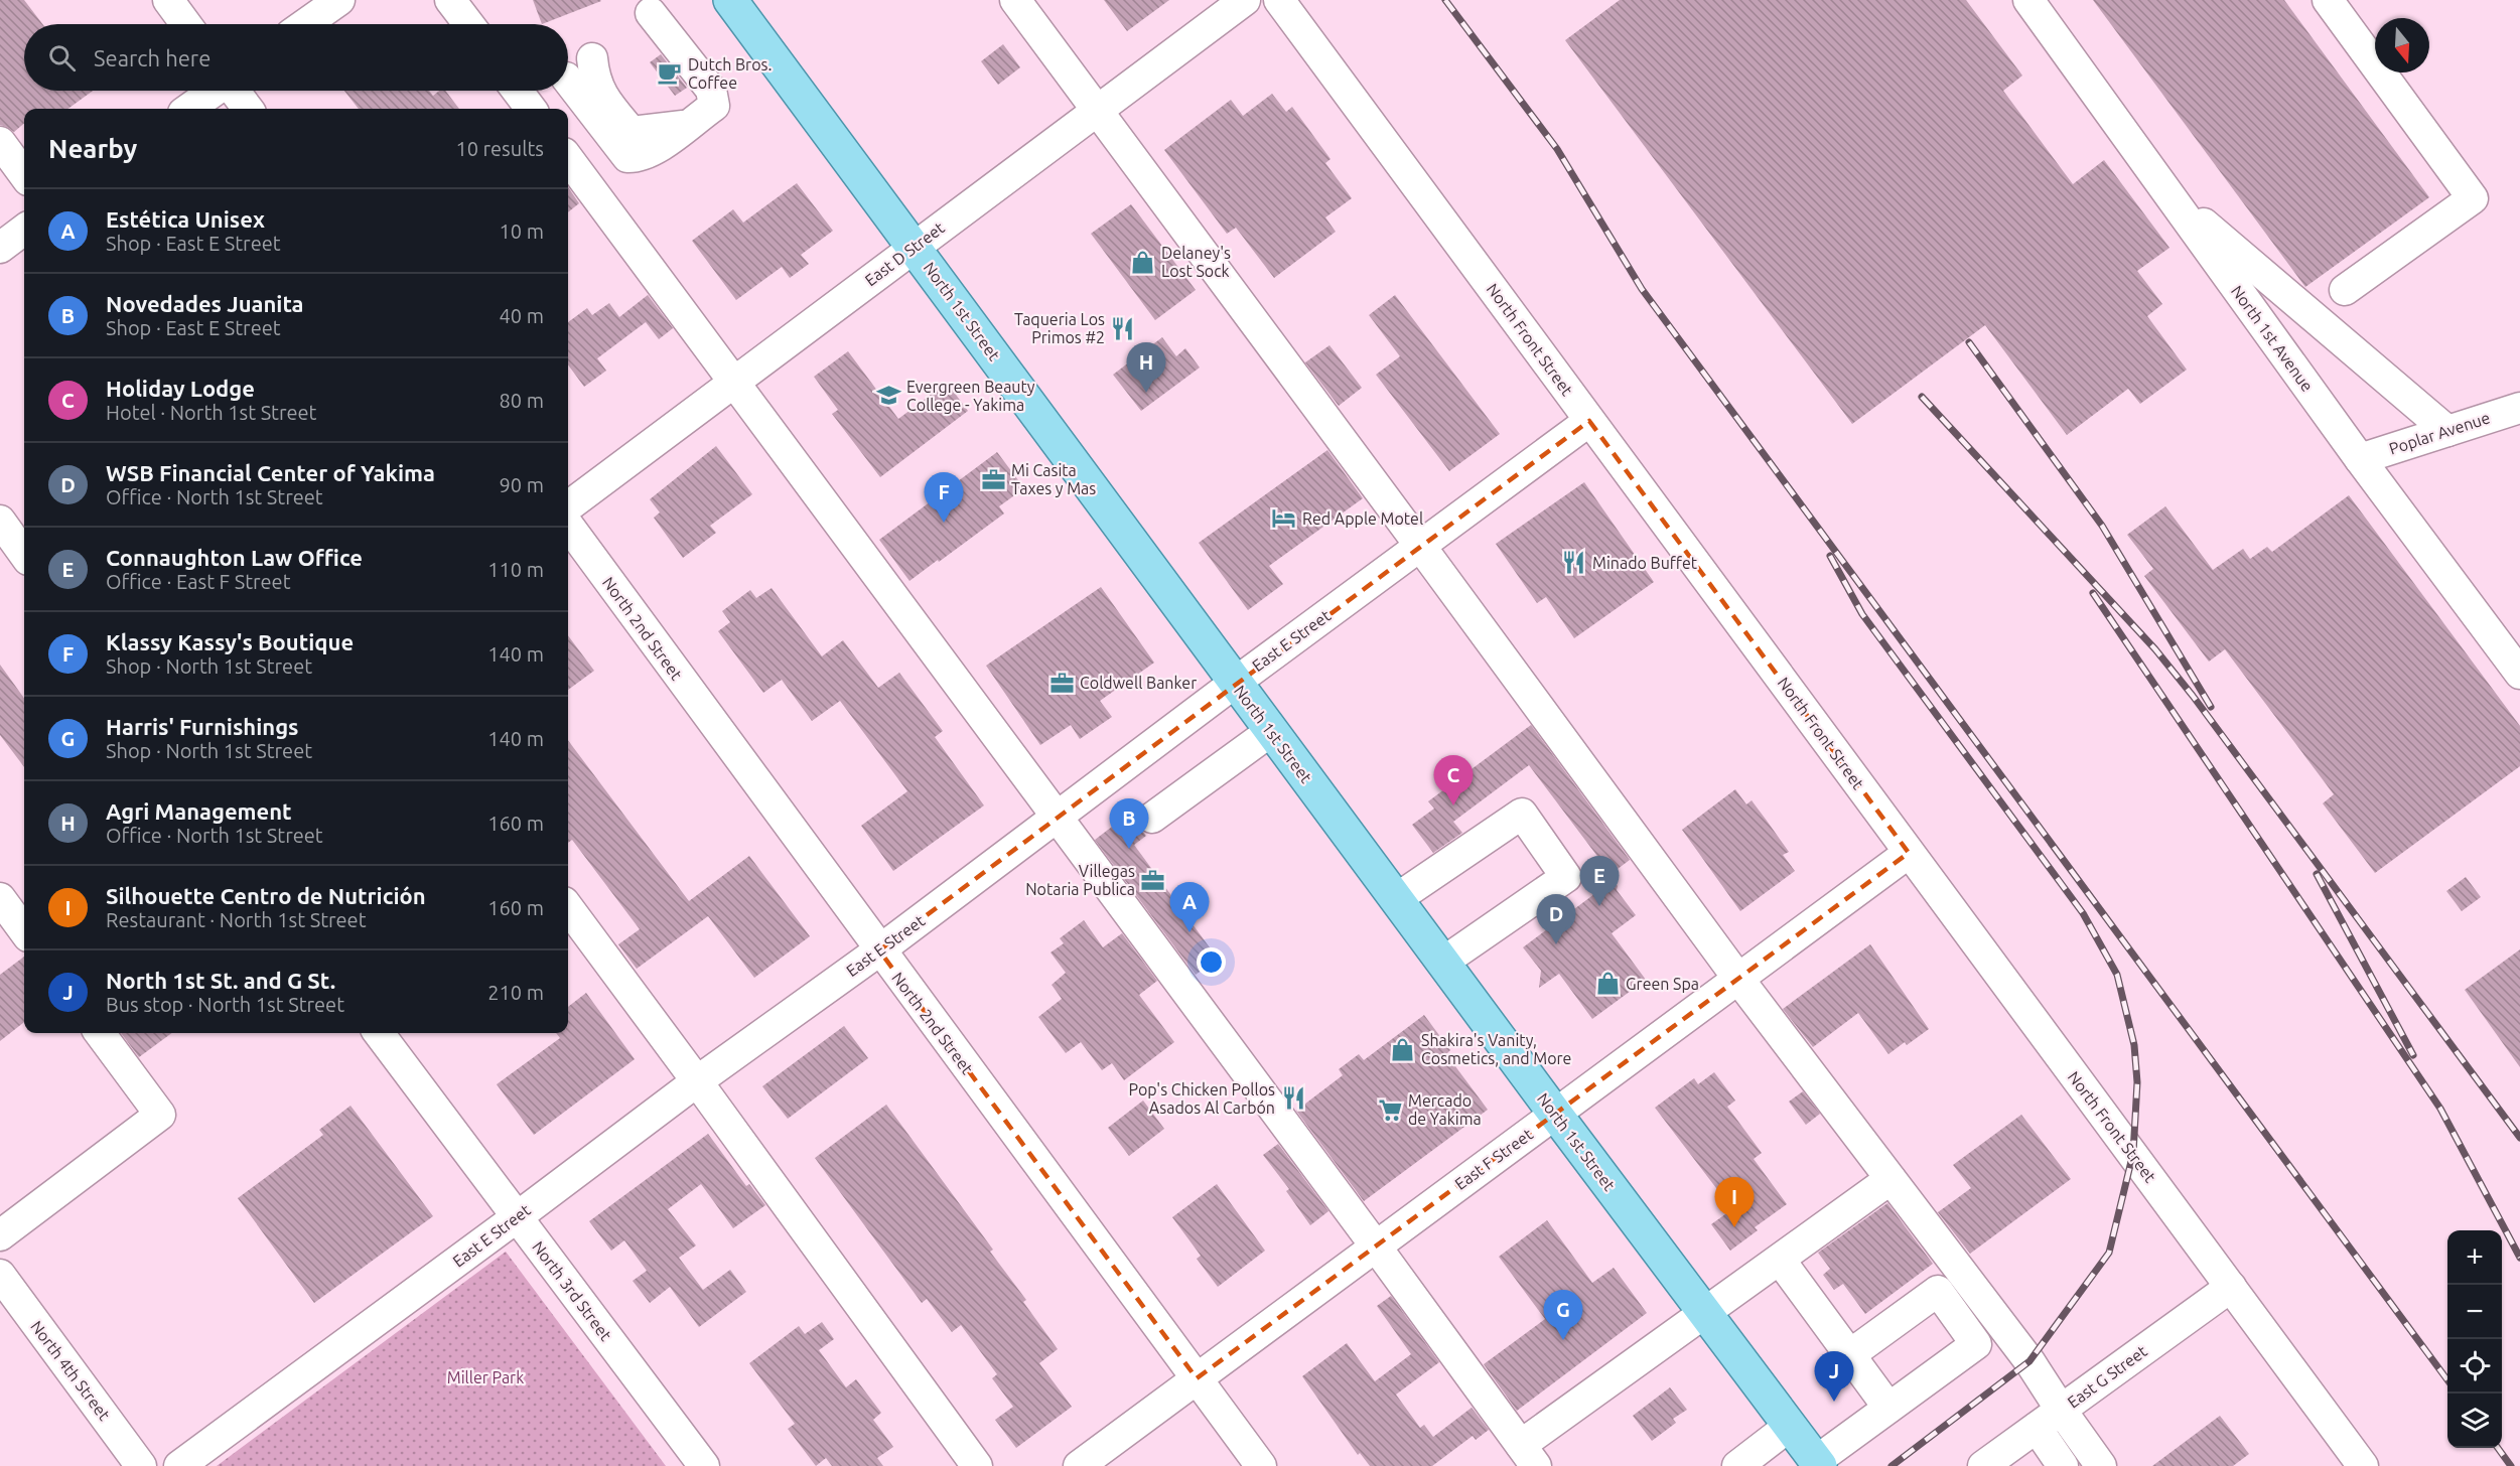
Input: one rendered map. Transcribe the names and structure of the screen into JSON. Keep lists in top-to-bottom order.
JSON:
{
  "streets": {
    "main road": ["North 1st Street"],
    "street": [
      "East D Street",
      "North 1st Avenue",
      "North Front Street",
      "Poplar Avenue",
      "North 2nd Street",
      "East E Street",
      "East F Street",
      "North 3rd Street",
      "North 4th Street",
      "East G Street"
    ]
  },
  "crossings": [
    ["East D Street", "North 1st Street"],
    ["North 1st Street", "East E Street"],
    ["North 1st Street", "East F Street"],
    ["North 1st Avenue", "Poplar Avenue"],
    ["North Front Street", "East E Street"],
    ["North Front Street", "East F Street"],
    ["North Front Street", "East G Street"],
    ["North 2nd Street", "East E Street"],
    ["North 2nd Street", "East F Street"],
    ["East E Street", "North 3rd Street"]
  ],
  "parks": ["Miller Park"],
  "places": {
    "cafe": ["Dutch Bros. Coffee"],
    "shop": ["Delaney's Lost Sock", "Green Spa", "Shakira's Vanity, Cosmetics, and More"],
    "restaurant": ["Taqueria Los Primos #2", "Minado Buffet", "Pop's Chicken Pollos Asados Al Carbón"],
    "school or university": ["Evergreen Beauty College - Yakima"],
    "office": ["Mi Casita Taxes y Mas", "Coldwell Banker", "Villegas Notaria Publica"],
    "hotel": ["Red Apple Motel"],
    "supermarket": ["Mercado de Yakima"]
  },
  "north": "bottom",
  "page": {
    "search": "Search here",
    "heading": ["Nearby", "10 results"],
    "list": [
      {
        "mark": "A",
        "name": "Estética Unisex",
        "note": "Shop · East E Street",
        "value": "10 m"
      },
      {
        "mark": "B",
        "name": "Novedades Juanita",
        "note": "Shop · East E Street",
        "value": "40 m"
      },
      {
        "mark": "C",
        "name": "Holiday Lodge",
        "note": "Hotel · North 1st Street",
        "value": "80 m"
      },
      {
        "mark": "D",
        "name": "WSB Financial Center of Yakima",
        "note": "Office · North 1st Street",
        "value": "90 m"
      },
      {
        "mark": "E",
        "name": "Connaughton Law Office",
        "note": "Office · East F Street",
        "value": "110 m"
      },
      {
        "mark": "F",
        "name": "Klassy Kassy's Boutique",
        "note": "Shop · North 1st Street",
        "value": "140 m"
      },
      {
        "mark": "G",
        "name": "Harris' Furnishings",
        "note": "Shop · North 1st Street",
        "value": "140 m"
      },
      {
        "mark": "H",
        "name": "Agri Management",
        "note": "Office · North 1st Street",
        "value": "160 m"
      },
      {
        "mark": "I",
        "name": "Silhouette Centro de Nutrición",
        "note": "Restaurant · North 1st Street",
        "value": "160 m"
      },
      {
        "mark": "J",
        "name": "North 1st St. and G St.",
        "note": "Bus stop · North 1st Street",
        "value": "210 m"
      }
    ],
    "pins": [
      "H",
      "F",
      "C",
      "B",
      "E",
      "A",
      "D",
      "I",
      "G",
      "J"
    ],
    "map_buttons": ["+", "−"]
  }
}
